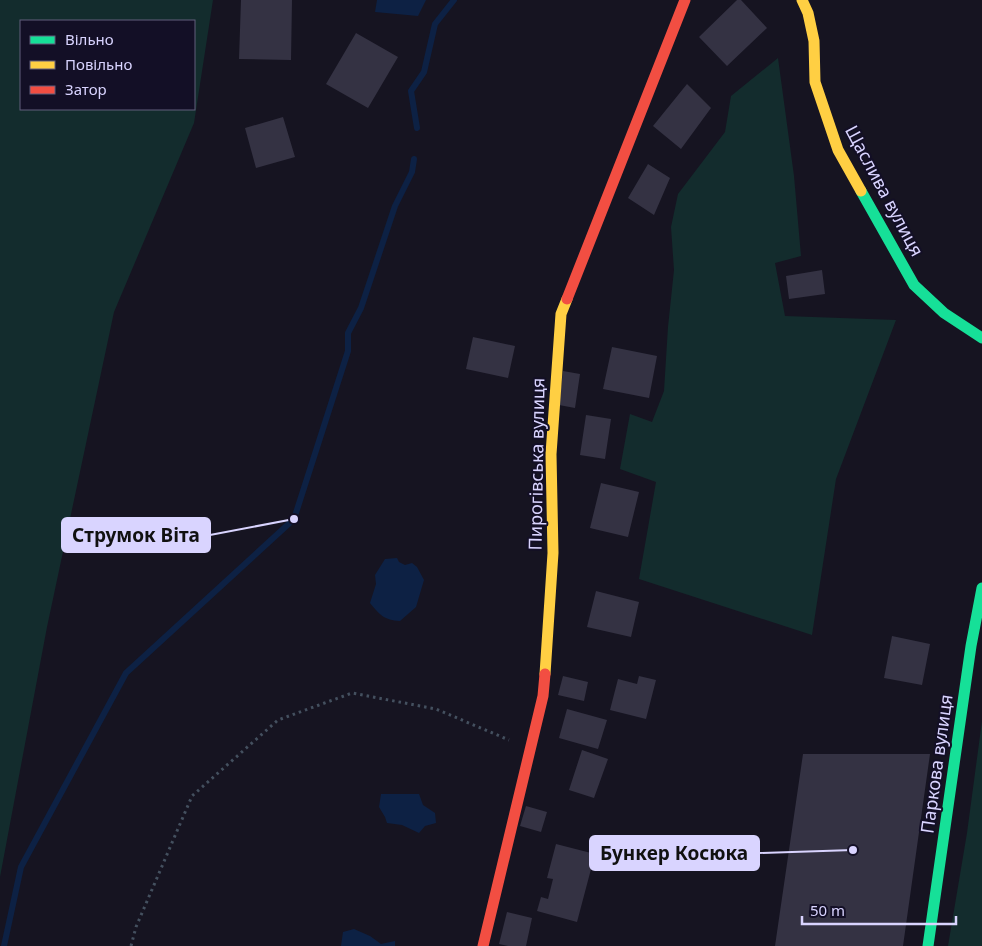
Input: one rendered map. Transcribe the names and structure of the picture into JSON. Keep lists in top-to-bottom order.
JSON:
{
  "streets": {
    "street": ["Щаслива вулиця", "Пирогівська вулиця", "Паркова вулиця"]
  },
  "places": ["Струмок Віта", "Бункер Косюка"],
  "legend": ["Вільно", "Повільно", "Затор"],
  "scale_bar": "50 m"
}
